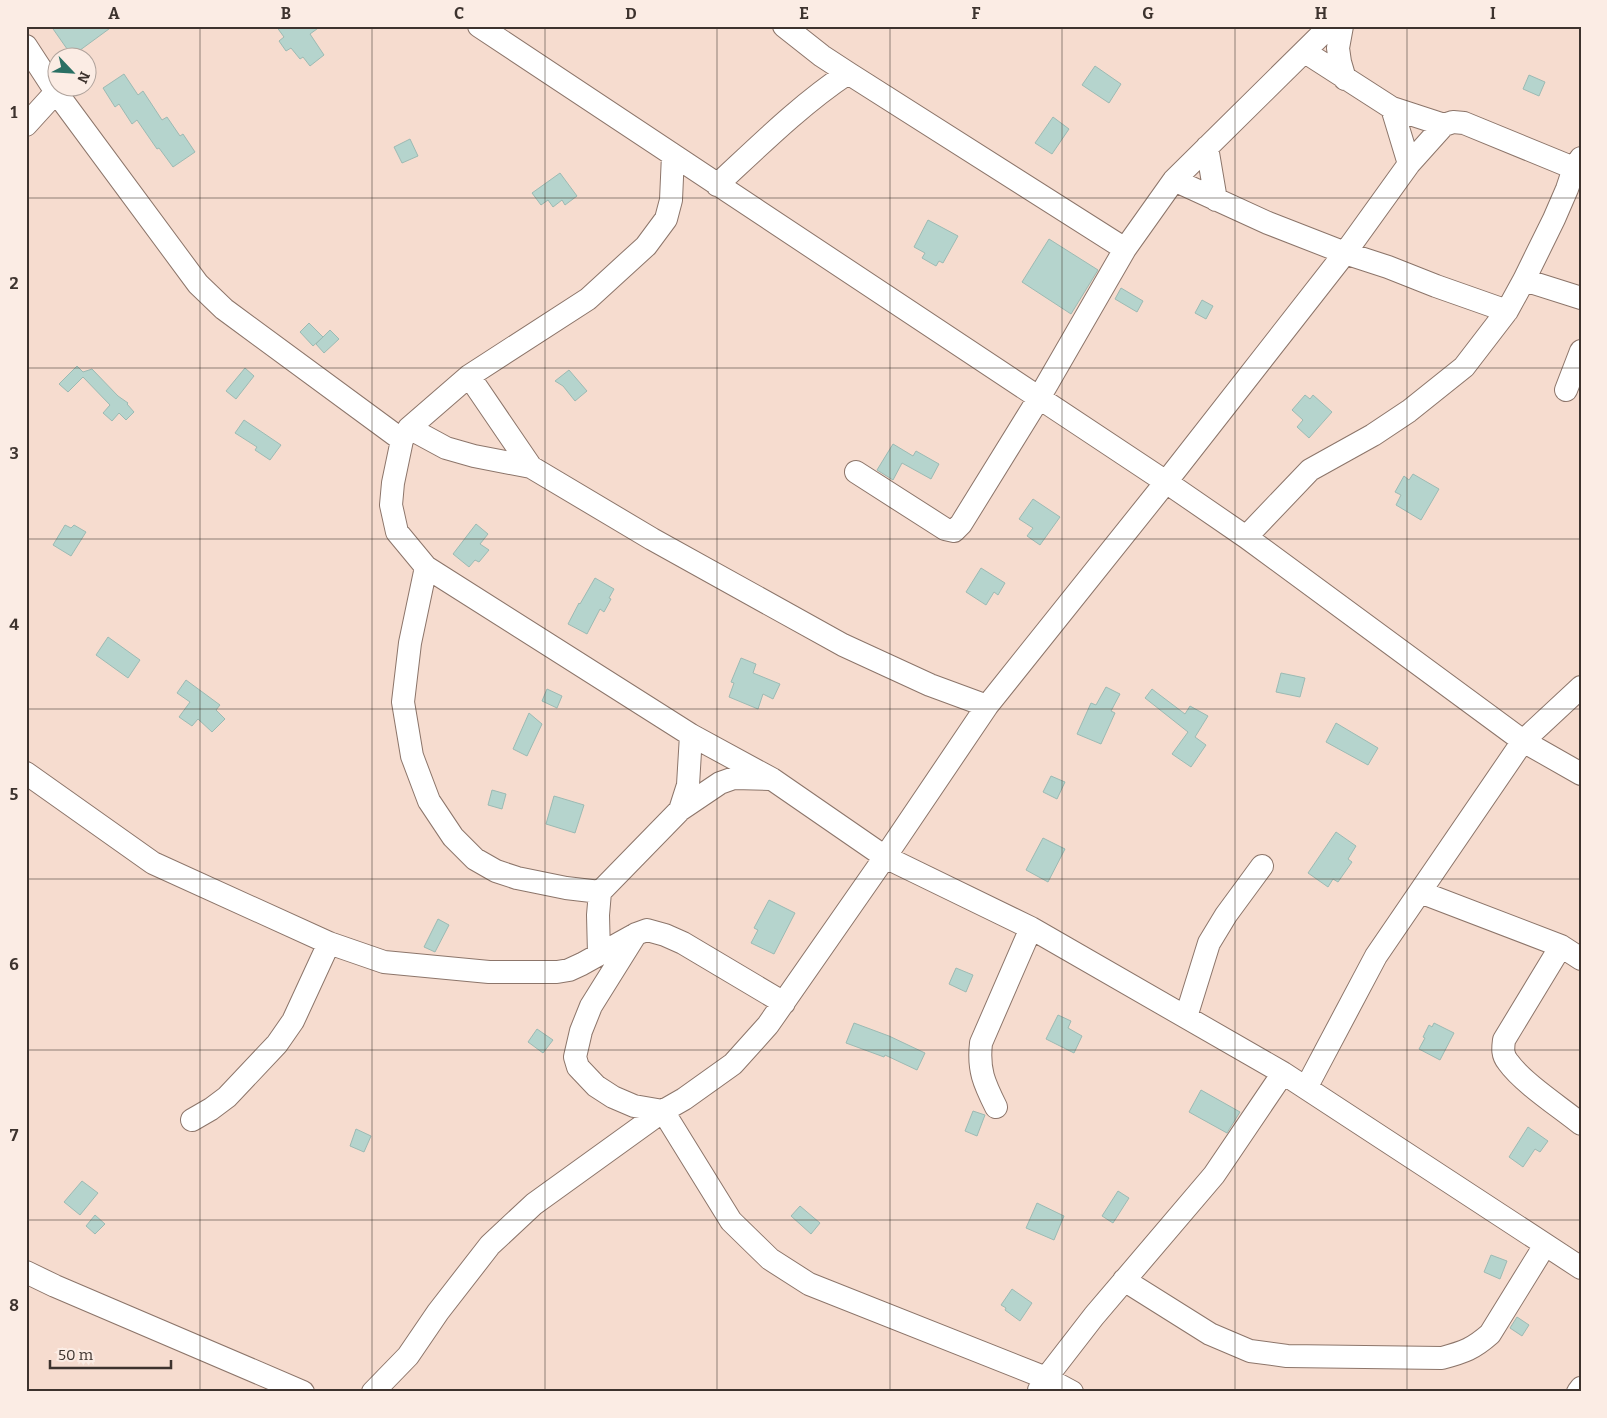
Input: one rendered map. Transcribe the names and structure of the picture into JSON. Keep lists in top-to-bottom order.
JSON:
{
  "scale_bar": "50 m",
  "north": "bottom right",
  "grid": {
    "columns": [
      "A",
      "B",
      "C",
      "D",
      "E",
      "F",
      "G",
      "H",
      "I"
    ],
    "rows": [
      "1",
      "2",
      "3",
      "4",
      "5",
      "6",
      "7",
      "8"
    ]
  }
}
